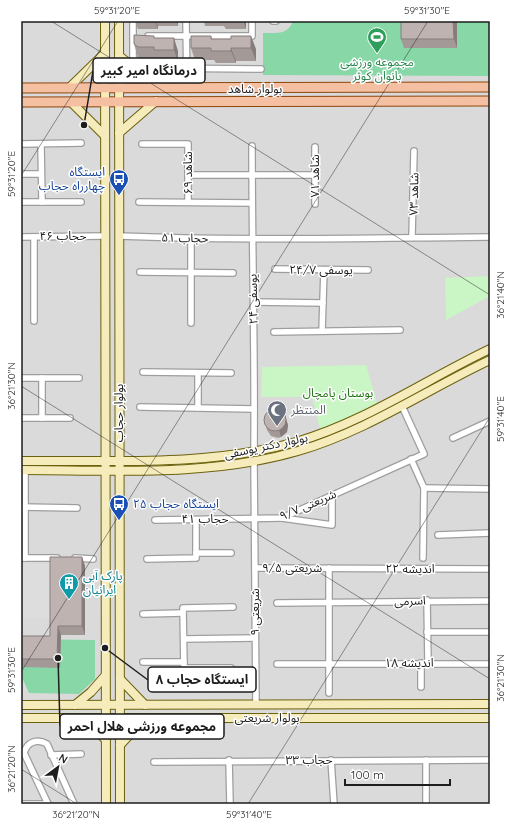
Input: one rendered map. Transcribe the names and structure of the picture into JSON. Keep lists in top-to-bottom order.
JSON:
{
  "streets": {
    "main road": [
      "بولوار شاهد",
      "بولوار حجاب",
      "بولوار دکتر یوسفی",
      "بولوار شریعتی"
    ],
    "street": [
      "شاهد ۶۹",
      "شاهد ۷۱",
      "شاهد ۷۳",
      "حجاب ۴۶",
      "حجاب ۵۱",
      "یوسفی ۲۴/۷",
      "یوسفی ۲۴",
      "شریعتی ۹/۷",
      "حجاب ۴۱",
      "شریعتی ۹/۵",
      "اندیشه ۲۲",
      "اسرمی",
      "شریعتی ۹",
      "اندیشه ۱۸",
      "حجاب ۳۳"
    ]
  },
  "crossings": [
    ["بولوار شاهد", "بولوار حجاب"],
    ["شاهد ۷۳", "حجاب ۵۱"],
    ["حجاب ۴۶", "بولوار حجاب"],
    ["حجاب ۵۱", "یوسفی ۲۴"],
    ["حجاب ۵۱", "بولوار حجاب"],
    ["یوسفی ۲۴", "بولوار دکتر یوسفی"],
    ["بولوار حجاب", "بولوار دکتر یوسفی"],
    ["بولوار حجاب", "بولوار شریعتی"],
    ["بولوار دکتر یوسفی", "شریعتی ۹/۷"],
    ["بولوار دکتر یوسفی", "شریعتی ۹"],
    ["شریعتی ۹/۷", "حجاب ۴۱"],
    ["شریعتی ۹/۷", "شریعتی ۹"],
    ["حجاب ۴۱", "شریعتی ۹"],
    ["شریعتی ۹/۵", "اندیشه ۲۲"],
    ["شریعتی ۹/۵", "شریعتی ۹"],
    ["شریعتی ۹", "بولوار شریعتی"]
  ],
  "parks": ["بوستان پامچال"],
  "places": {
    "sports": ["مجموعه ورزشی بانوان کوثر"],
    "other": ["درمانگاه امیر کبیر", "ایستگاه حجاب ۸", "مجموعه ورزشی هلال احمر"],
    "bus stop": ["ایستگاه چهارراه حجاب", "ایستگاه حجاب ۲۵"],
    "mosque": ["المنتظر"],
    "building": ["پارک آبی ایرانیان"]
  },
  "scale_bar": "100 m",
  "north": "top right",
  "coordinates": [
    "59°31'20\"E",
    "59°31'30\"E",
    "36°21'40\"N",
    "36°21'30\"N",
    "59°31'40\"E",
    "36°21'20\"N"
  ]
}
